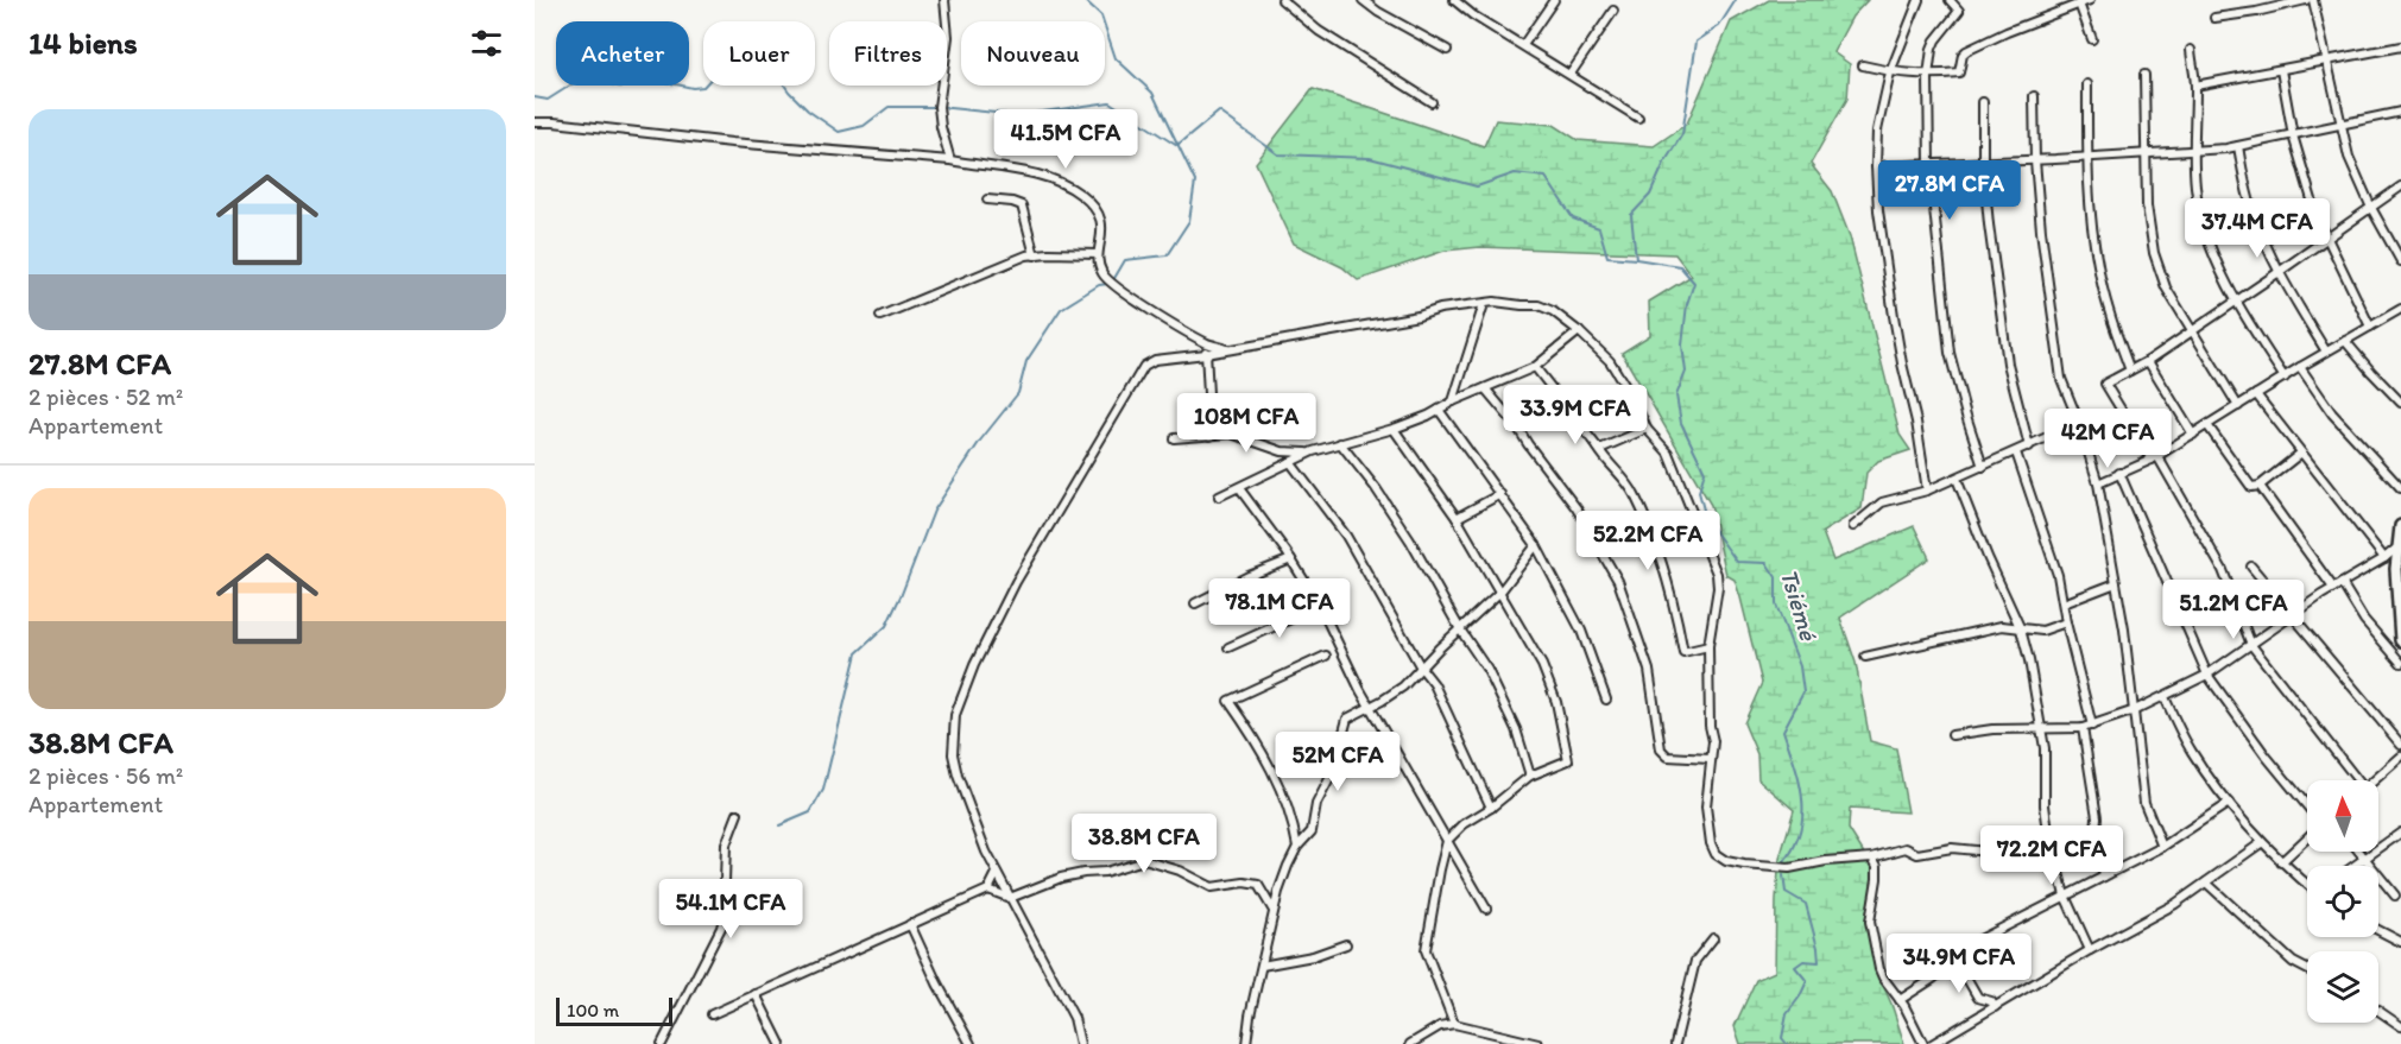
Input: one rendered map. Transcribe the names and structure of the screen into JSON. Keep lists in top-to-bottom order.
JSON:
{
  "water": ["Tsiémé"],
  "scale_bar": "100 m",
  "north": "top",
  "page": {
    "heading": "14 biens",
    "chip": [
      "Acheter",
      "Louer",
      "Filtres",
      "Nouveau"
    ],
    "list": [
      {
        "name": "27.8M CFA",
        "note": "2 pièces · 52 m² · Appartement"
      },
      {
        "name": "38.8M CFA",
        "note": "2 pièces · 56 m² · Appartement"
      }
    ],
    "price": [
      "41.5M CFA",
      "27.8M CFA",
      "37.4M CFA",
      "33.9M CFA",
      "108M CFA",
      "42M CFA",
      "52.2M CFA",
      "78.1M CFA",
      "51.2M CFA",
      "52M CFA",
      "38.8M CFA",
      "72.2M CFA",
      "54.1M CFA",
      "34.9M CFA"
    ],
    "scale": "100 m"
  }
}
